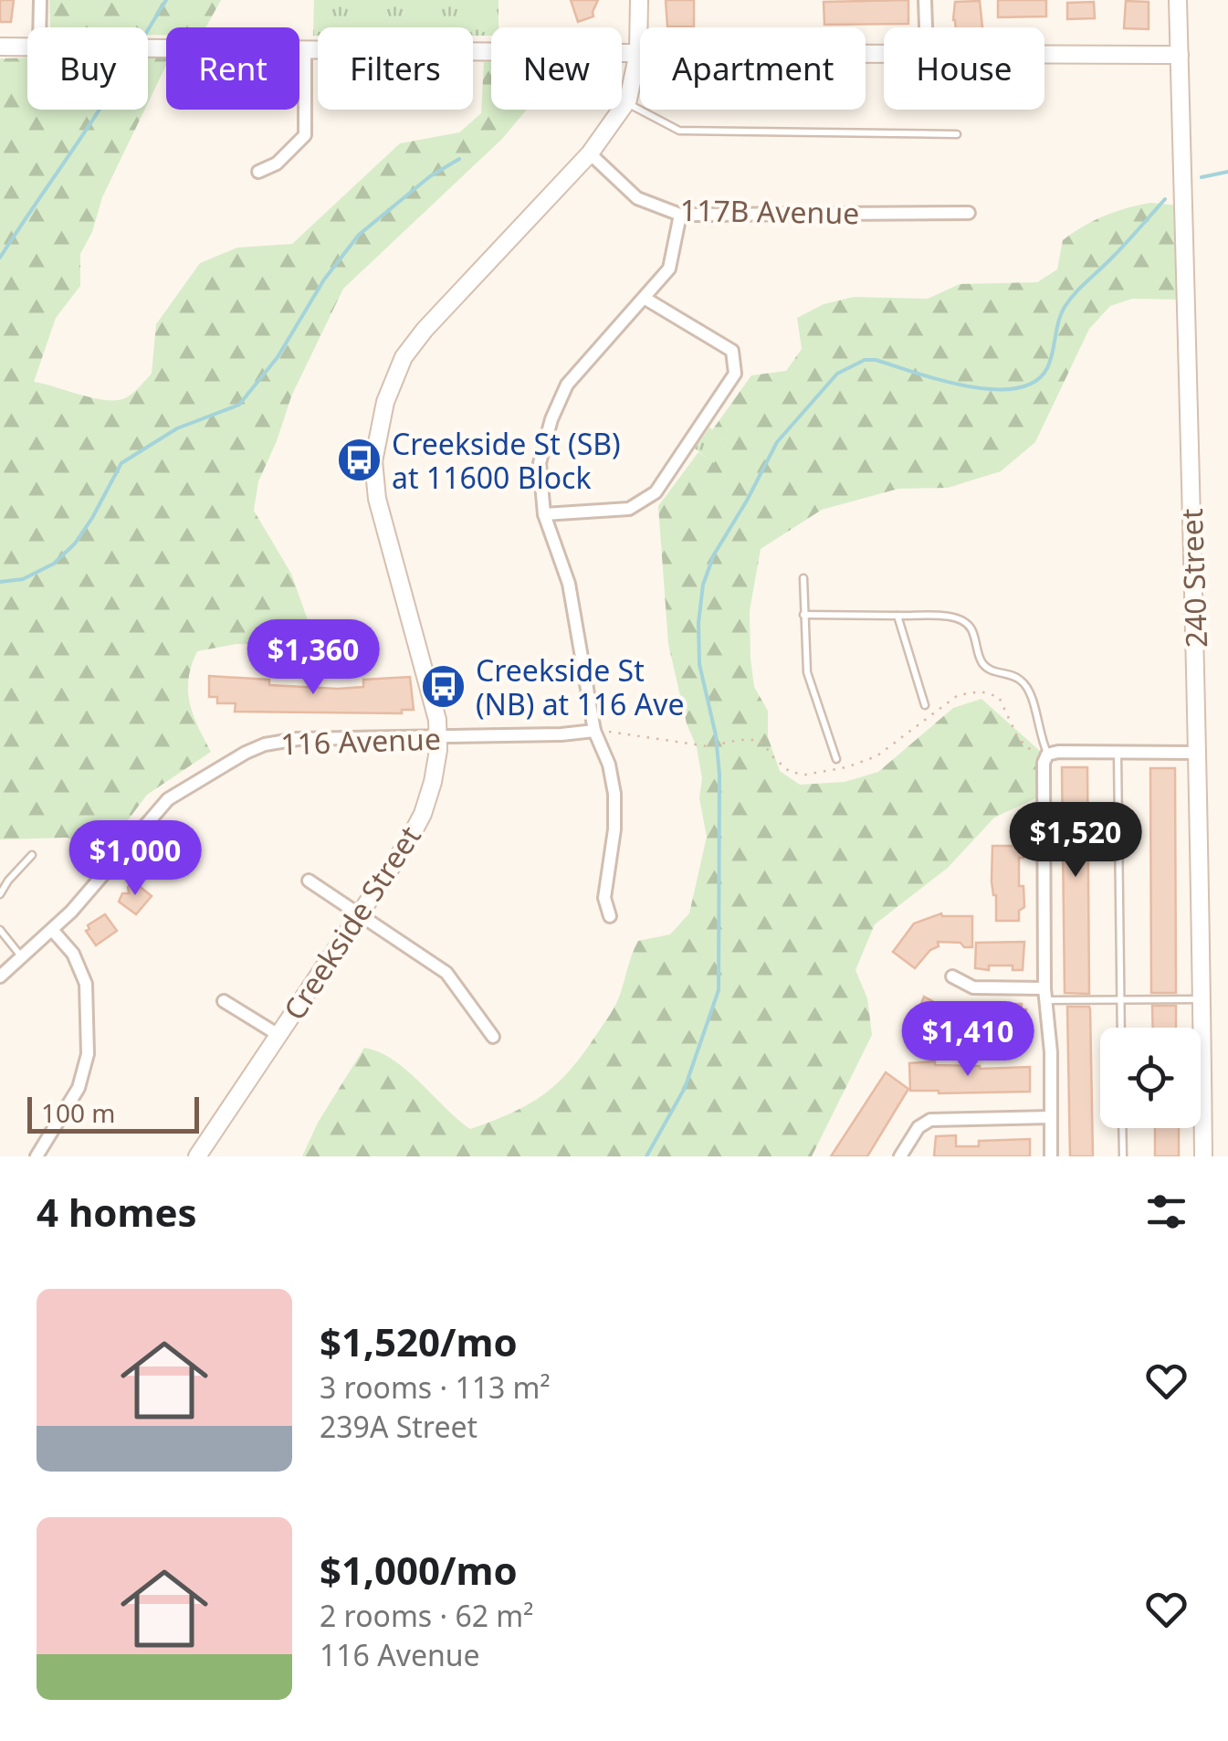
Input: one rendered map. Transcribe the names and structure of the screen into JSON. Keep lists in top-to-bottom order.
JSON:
{
  "streets": {
    "street": [
      "117B Avenue",
      "240 Street",
      "116 Avenue",
      "Creekside Street"
    ]
  },
  "crossings": [
    ["117B Avenue", "Creekside Street"],
    ["116 Avenue", "Creekside Street"]
  ],
  "places": {
    "bus stop": ["Creekside St (SB) at 11600 Block", "Creekside St (NB) at 116 Ave"]
  },
  "scale_bar": "100 m",
  "page": {
    "chip": [
      "Buy",
      "Rent",
      "Filters",
      "New",
      "Apartment",
      "House"
    ],
    "price": [
      "$1,360",
      "$1,520",
      "$1,000",
      "$1,410"
    ],
    "scale": "100 m",
    "heading": "4 homes",
    "list": [
      {
        "name": "$1,520/mo",
        "note": "3 rooms · 113 m² · 239A Street"
      },
      {
        "name": "$1,000/mo",
        "note": "2 rooms · 62 m² · 116 Avenue"
      }
    ]
  }
}
